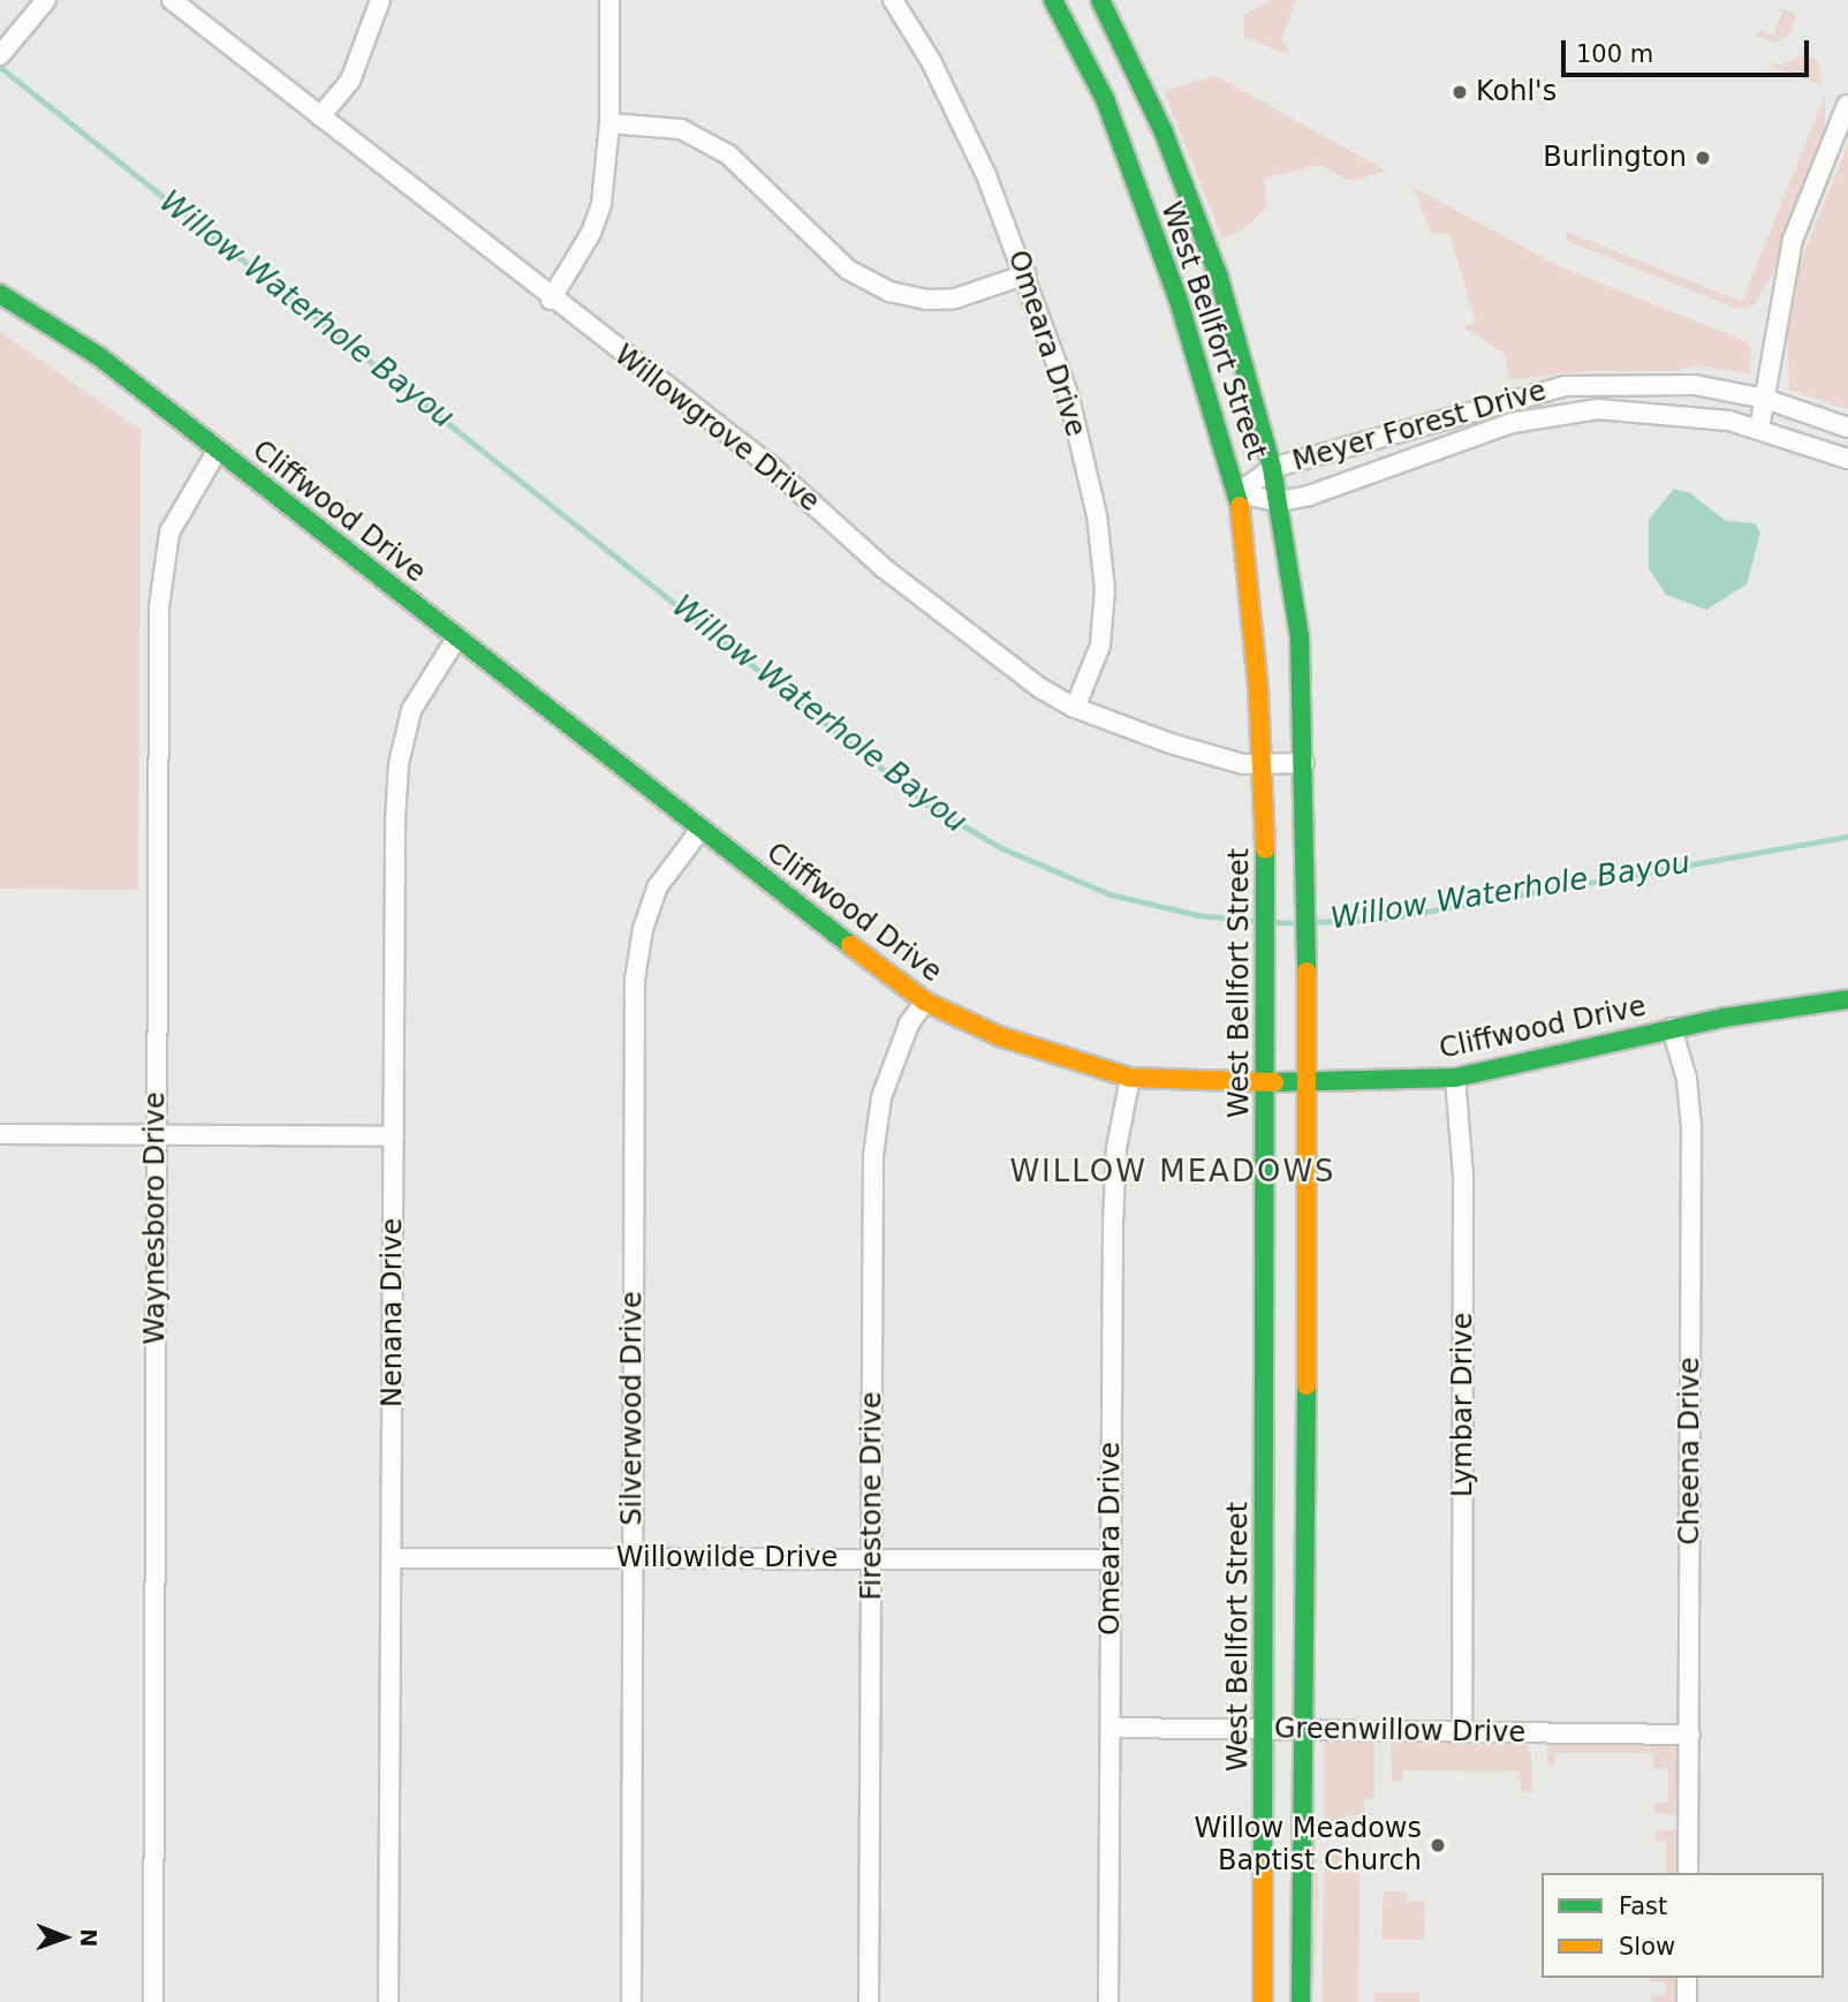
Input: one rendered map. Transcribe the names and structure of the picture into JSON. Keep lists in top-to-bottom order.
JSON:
{
  "streets": {
    "main road": ["West Bellfort Street", "Cliffwood Drive"],
    "street": [
      "Omeara Drive",
      "Meyer Forest Drive",
      "Willowgrove Drive",
      "Waynesboro Drive",
      "Nenana Drive",
      "Lymbar Drive",
      "Silverwood Drive",
      "Cheena Drive",
      "Firestone Drive",
      "Willowilde Drive",
      "Greenwillow Drive"
    ]
  },
  "crossings": [
    ["West Bellfort Street", "Meyer Forest Drive"],
    ["West Bellfort Street", "Willowgrove Drive"],
    ["West Bellfort Street", "Cliffwood Drive"],
    ["West Bellfort Street", "Greenwillow Drive"],
    ["Omeara Drive", "Willowgrove Drive"],
    ["Omeara Drive", "Cliffwood Drive"],
    ["Omeara Drive", "Willowilde Drive"],
    ["Omeara Drive", "Greenwillow Drive"],
    ["Cliffwood Drive", "Waynesboro Drive"],
    ["Cliffwood Drive", "Nenana Drive"],
    ["Cliffwood Drive", "Lymbar Drive"],
    ["Cliffwood Drive", "Silverwood Drive"],
    ["Cliffwood Drive", "Cheena Drive"],
    ["Cliffwood Drive", "Firestone Drive"],
    ["Nenana Drive", "Willowilde Drive"],
    ["Lymbar Drive", "Greenwillow Drive"],
    ["Silverwood Drive", "Willowilde Drive"],
    ["Cheena Drive", "Greenwillow Drive"],
    ["Firestone Drive", "Willowilde Drive"]
  ],
  "districts": ["WILLOW MEADOWS"],
  "water": ["Willow Waterhole Bayou"],
  "places": ["Kohl's", "Burlington", "Willow Meadows Baptist Church"],
  "legend": ["Fast", "Slow"],
  "scale_bar": "100 m",
  "north": "right"
}
